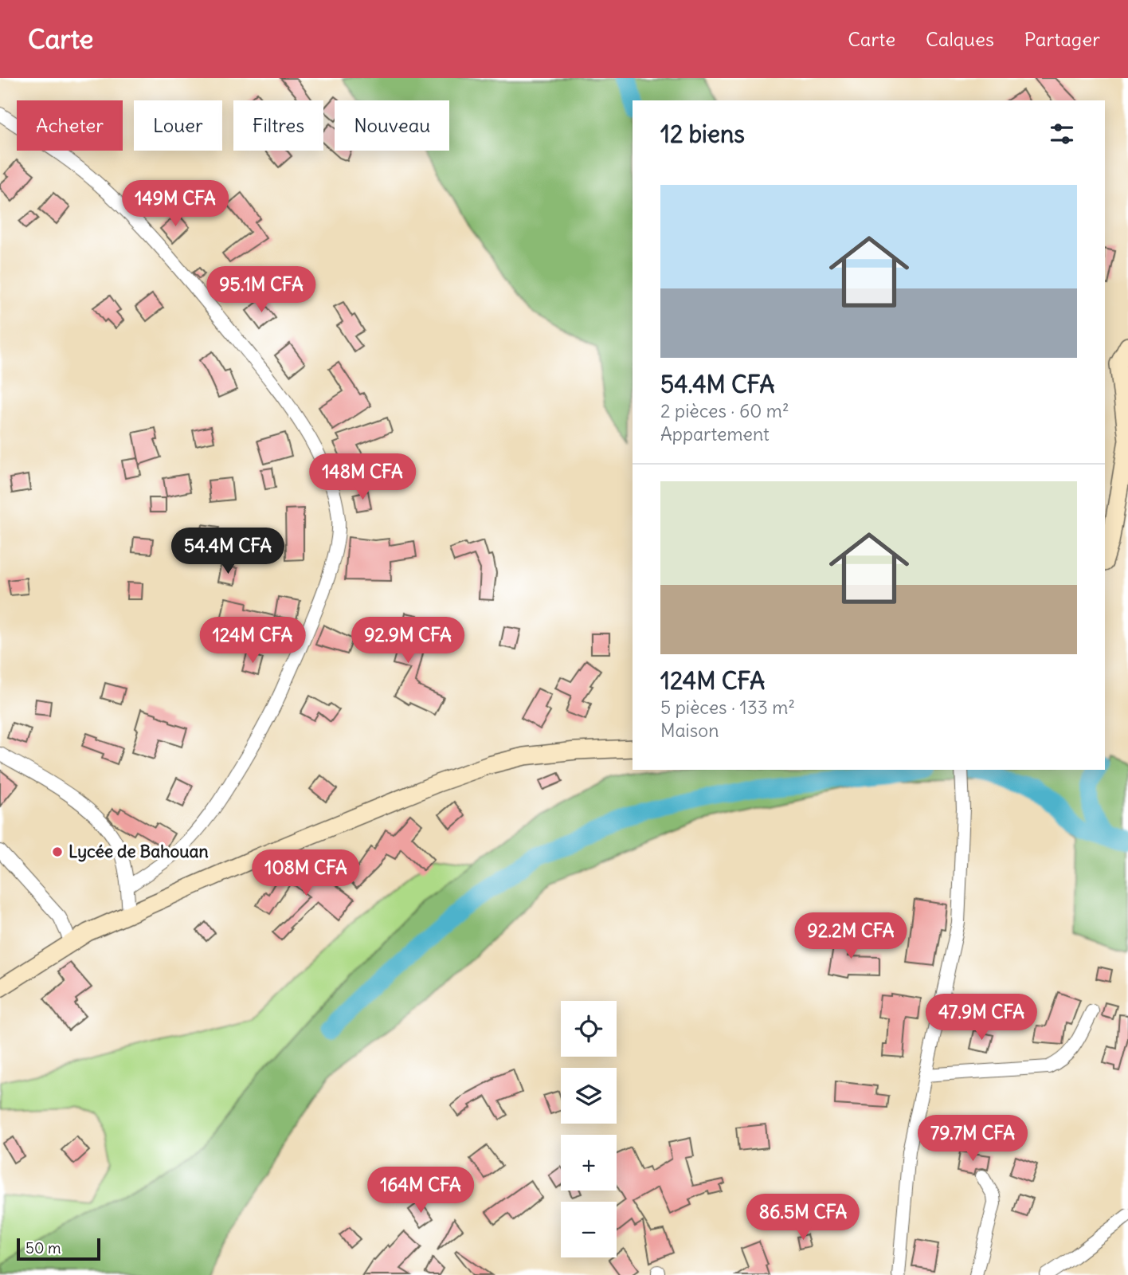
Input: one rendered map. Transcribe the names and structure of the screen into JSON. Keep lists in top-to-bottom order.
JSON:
{
  "places": ["Lycée de Bahouan"],
  "scale_bar": "50 m",
  "page": {
    "header": "Carte",
    "nav": ["Carte", "Calques", "Partager"],
    "chip": [
      "Acheter",
      "Louer",
      "Filtres",
      "Nouveau"
    ],
    "heading": "12 biens",
    "list": [
      {
        "name": "54.4M CFA",
        "note": "2 pièces · 60 m² · Appartement"
      },
      {
        "name": "124M CFA",
        "note": "5 pièces · 133 m² · Maison"
      }
    ],
    "price": [
      "149M CFA",
      "95.1M CFA",
      "148M CFA",
      "54.4M CFA",
      "124M CFA",
      "92.9M CFA",
      "108M CFA",
      "92.2M CFA",
      "47.9M CFA",
      "79.7M CFA",
      "164M CFA",
      "86.5M CFA"
    ],
    "map_buttons": ["+", "−"],
    "scale": "50 m"
  }
}
